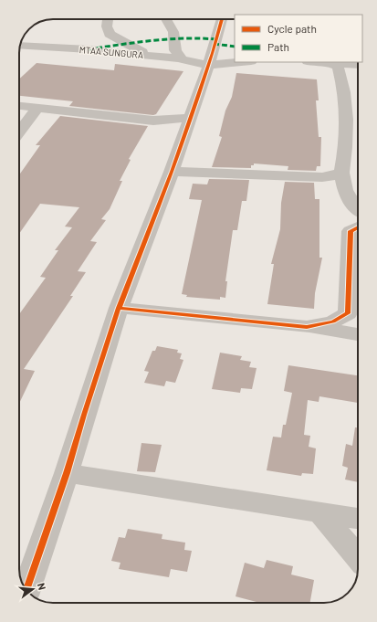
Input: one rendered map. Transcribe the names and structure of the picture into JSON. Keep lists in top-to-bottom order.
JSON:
{
  "streets": {
    "street": ["MTAA SUNGURA"]
  },
  "legend": ["Cycle path", "Path"],
  "north": "right"
}
